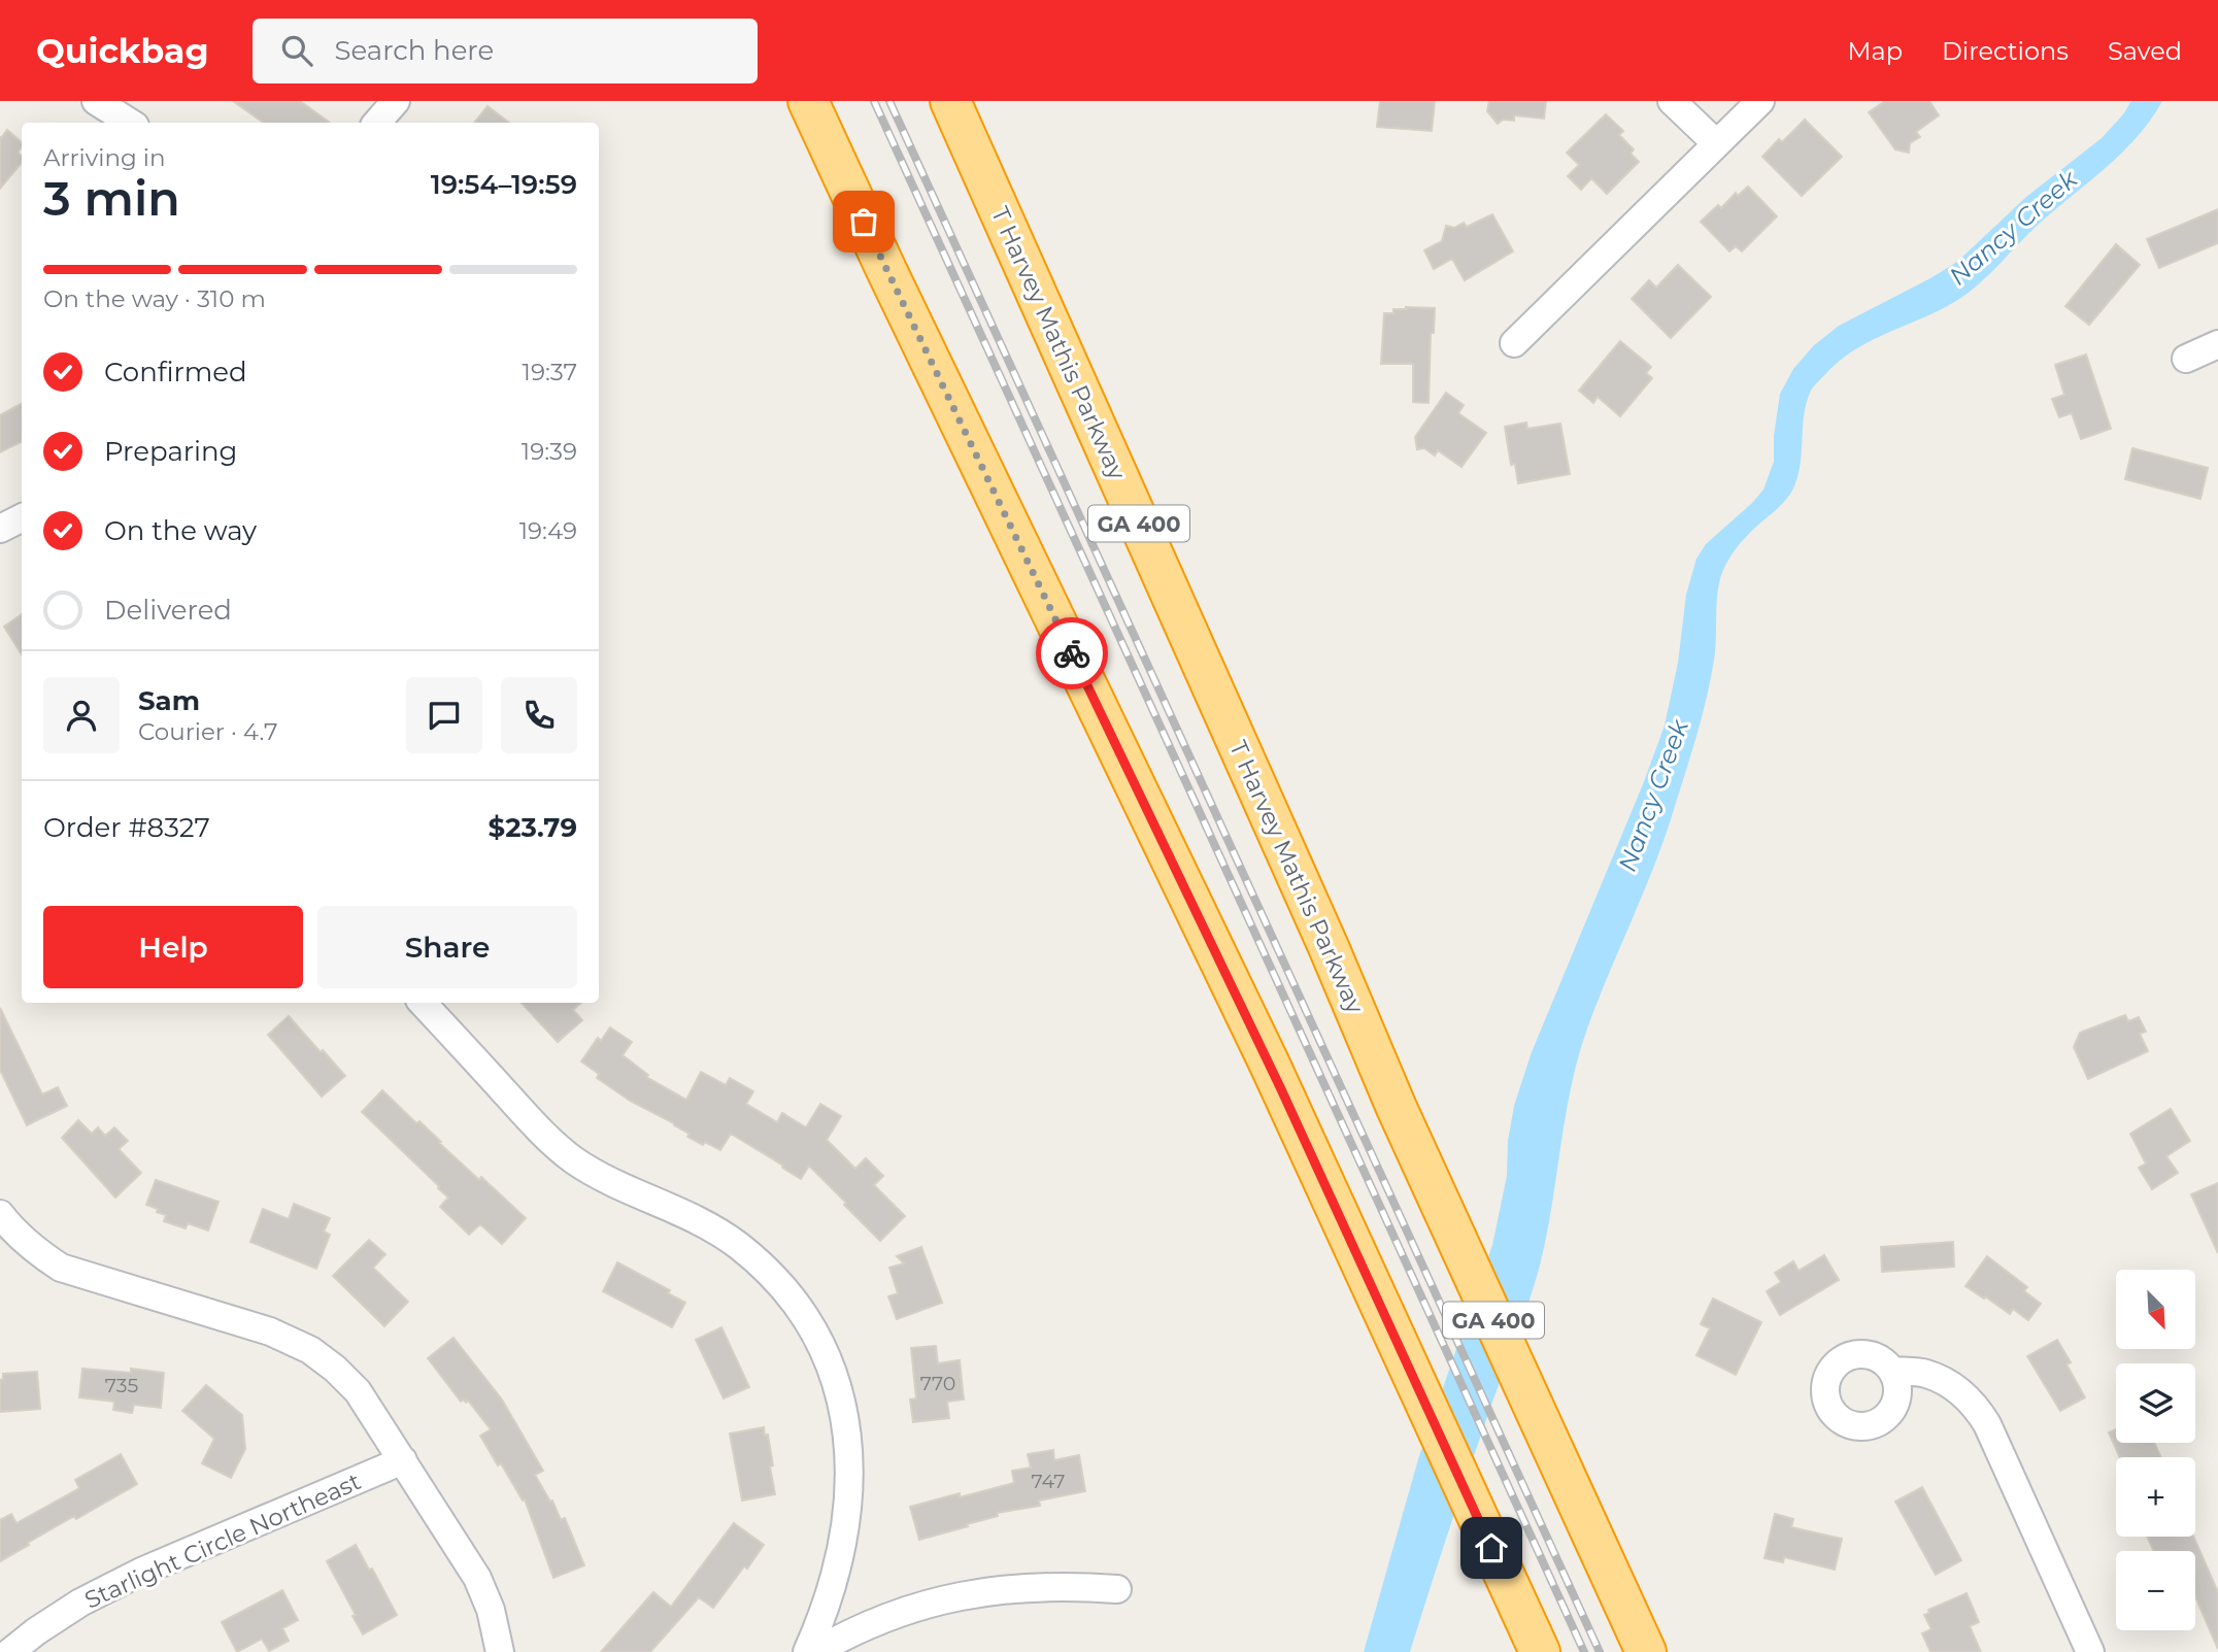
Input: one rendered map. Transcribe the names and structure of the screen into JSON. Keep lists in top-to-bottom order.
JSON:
{
  "streets": {
    "highway": ["T Harvey Mathis Parkway", "GA 400"],
    "street": ["Starlight Circle Northeast"]
  },
  "water": ["Nancy Creek"],
  "house_numbers": ["770", "735", "747"],
  "north": "bottom right",
  "page": {
    "header": "Quickbag",
    "search": "Search here",
    "nav": ["Map", "Directions", "Saved"],
    "heading": ["3 min", "Arriving in", "19:54–19:59"],
    "panel": [
      "Sam",
      "Courier · 4.7",
      "Order #8327",
      "$23.79"
    ],
    "bar": "On the way · 310 m",
    "list": [
      ["Confirmed", "19:37"],
      ["Preparing", "19:39"],
      ["On the way", "19:49"],
      "Delivered"
    ],
    "buttons": ["Help", "Share"],
    "map_buttons": ["+", "−"]
  }
}
